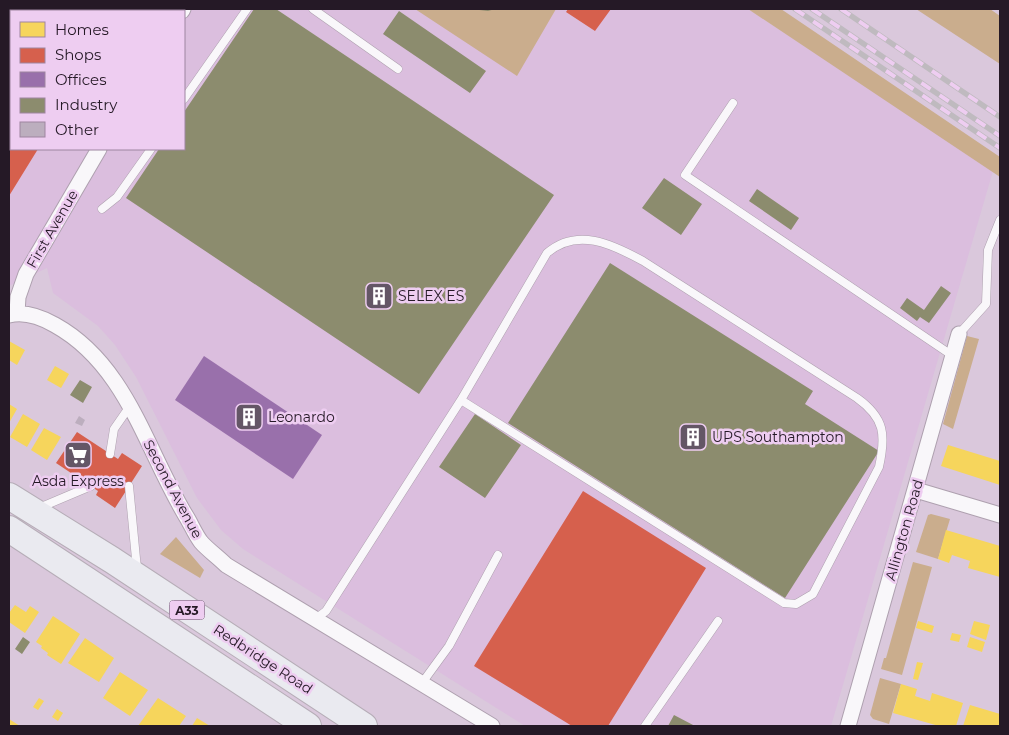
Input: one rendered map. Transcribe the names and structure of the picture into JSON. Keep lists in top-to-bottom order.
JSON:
{
  "streets": {
    "highway": ["A33", "Redbridge Road"],
    "street": ["First Avenue", "Second Avenue", "Allington Road"]
  },
  "crossings": [
    ["First Avenue", "Second Avenue"]
  ],
  "places": {
    "building": ["SELEX ES", "Leonardo", "UPS Southampton"],
    "supermarket": ["Asda Express"]
  },
  "legend": [
    "Homes",
    "Shops",
    "Offices",
    "Industry",
    "Other"
  ]
}
